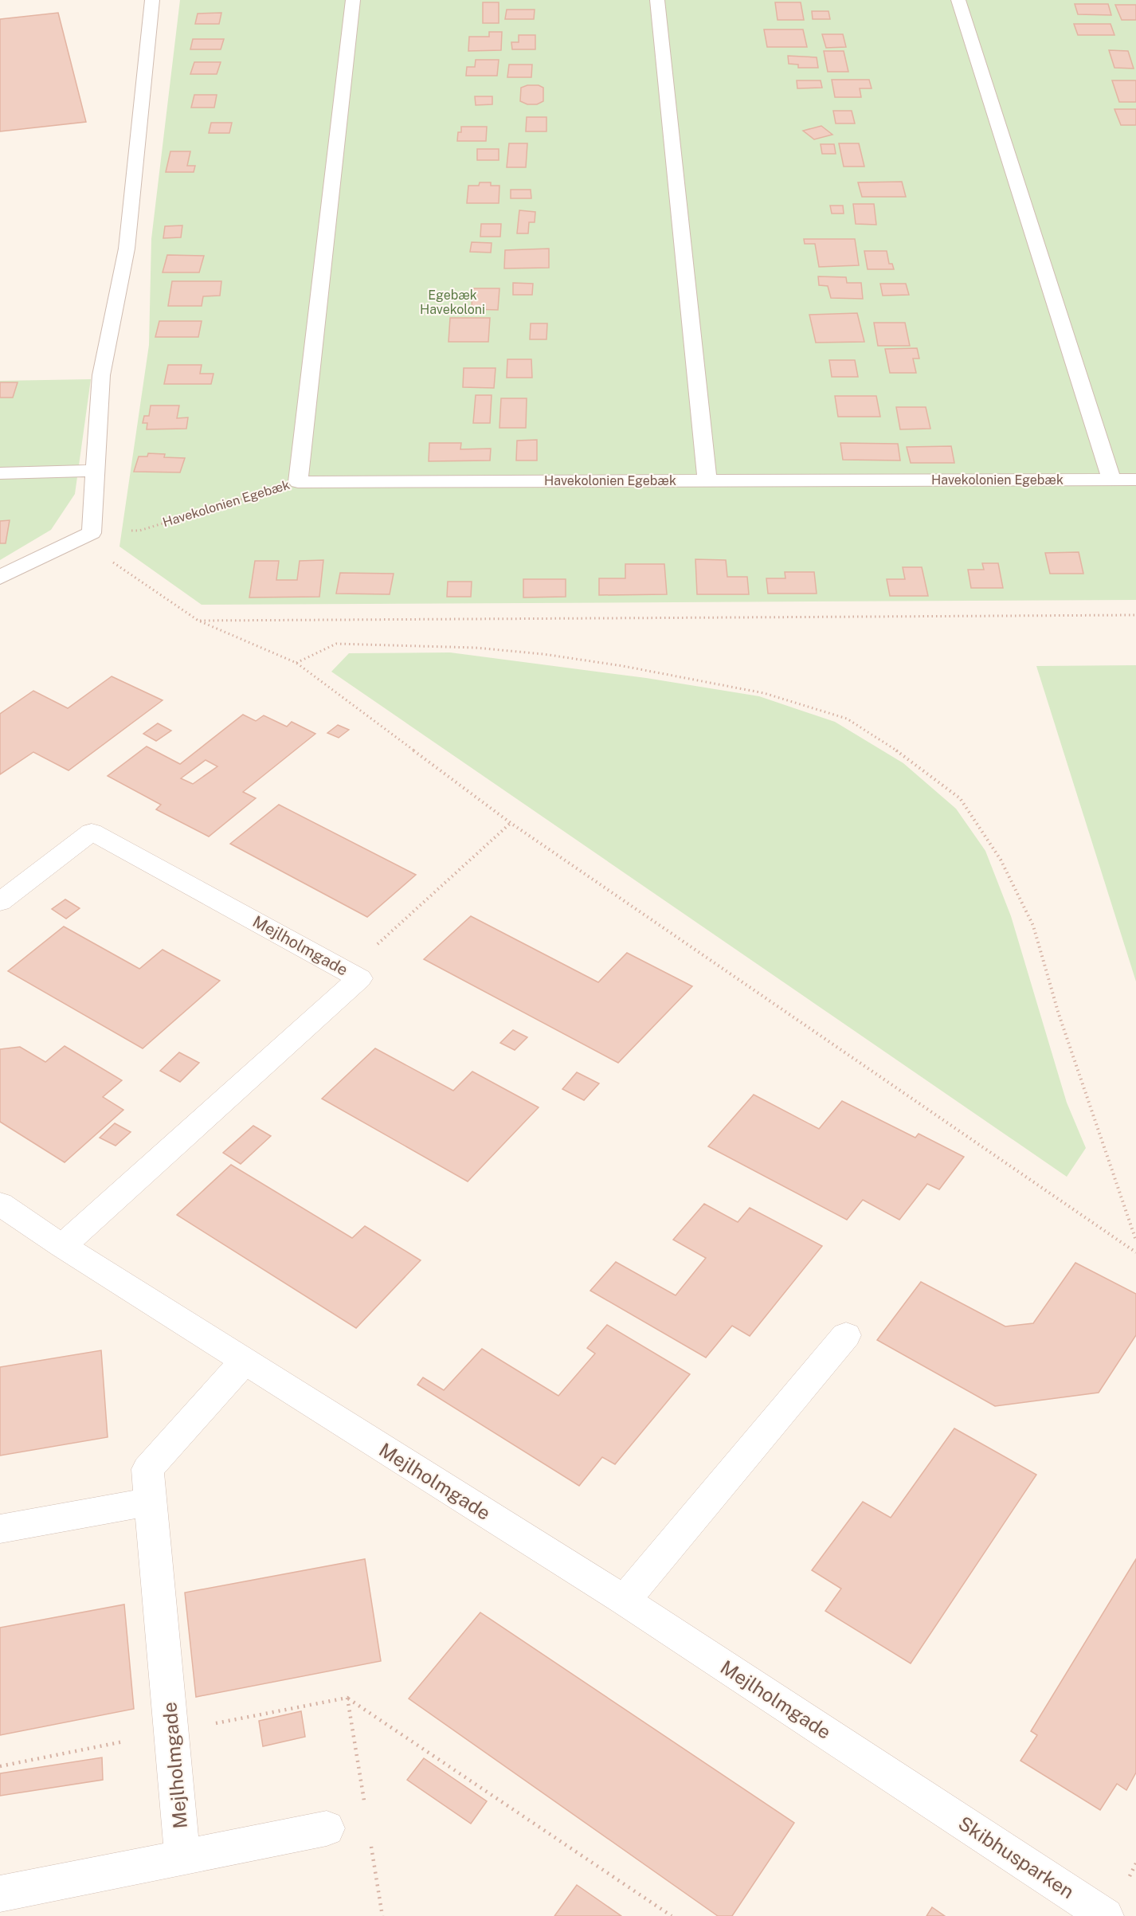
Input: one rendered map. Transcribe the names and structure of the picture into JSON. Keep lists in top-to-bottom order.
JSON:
{
  "streets": {
    "street": ["Mejlholmgade", "Skibhusparken"],
    "lane": ["Havekolonien Egebæk"]
  },
  "crossings": [
    ["Mejlholmgade", "Skibhusparken"]
  ],
  "parks": ["Egebæk Havekoloni"]
}
